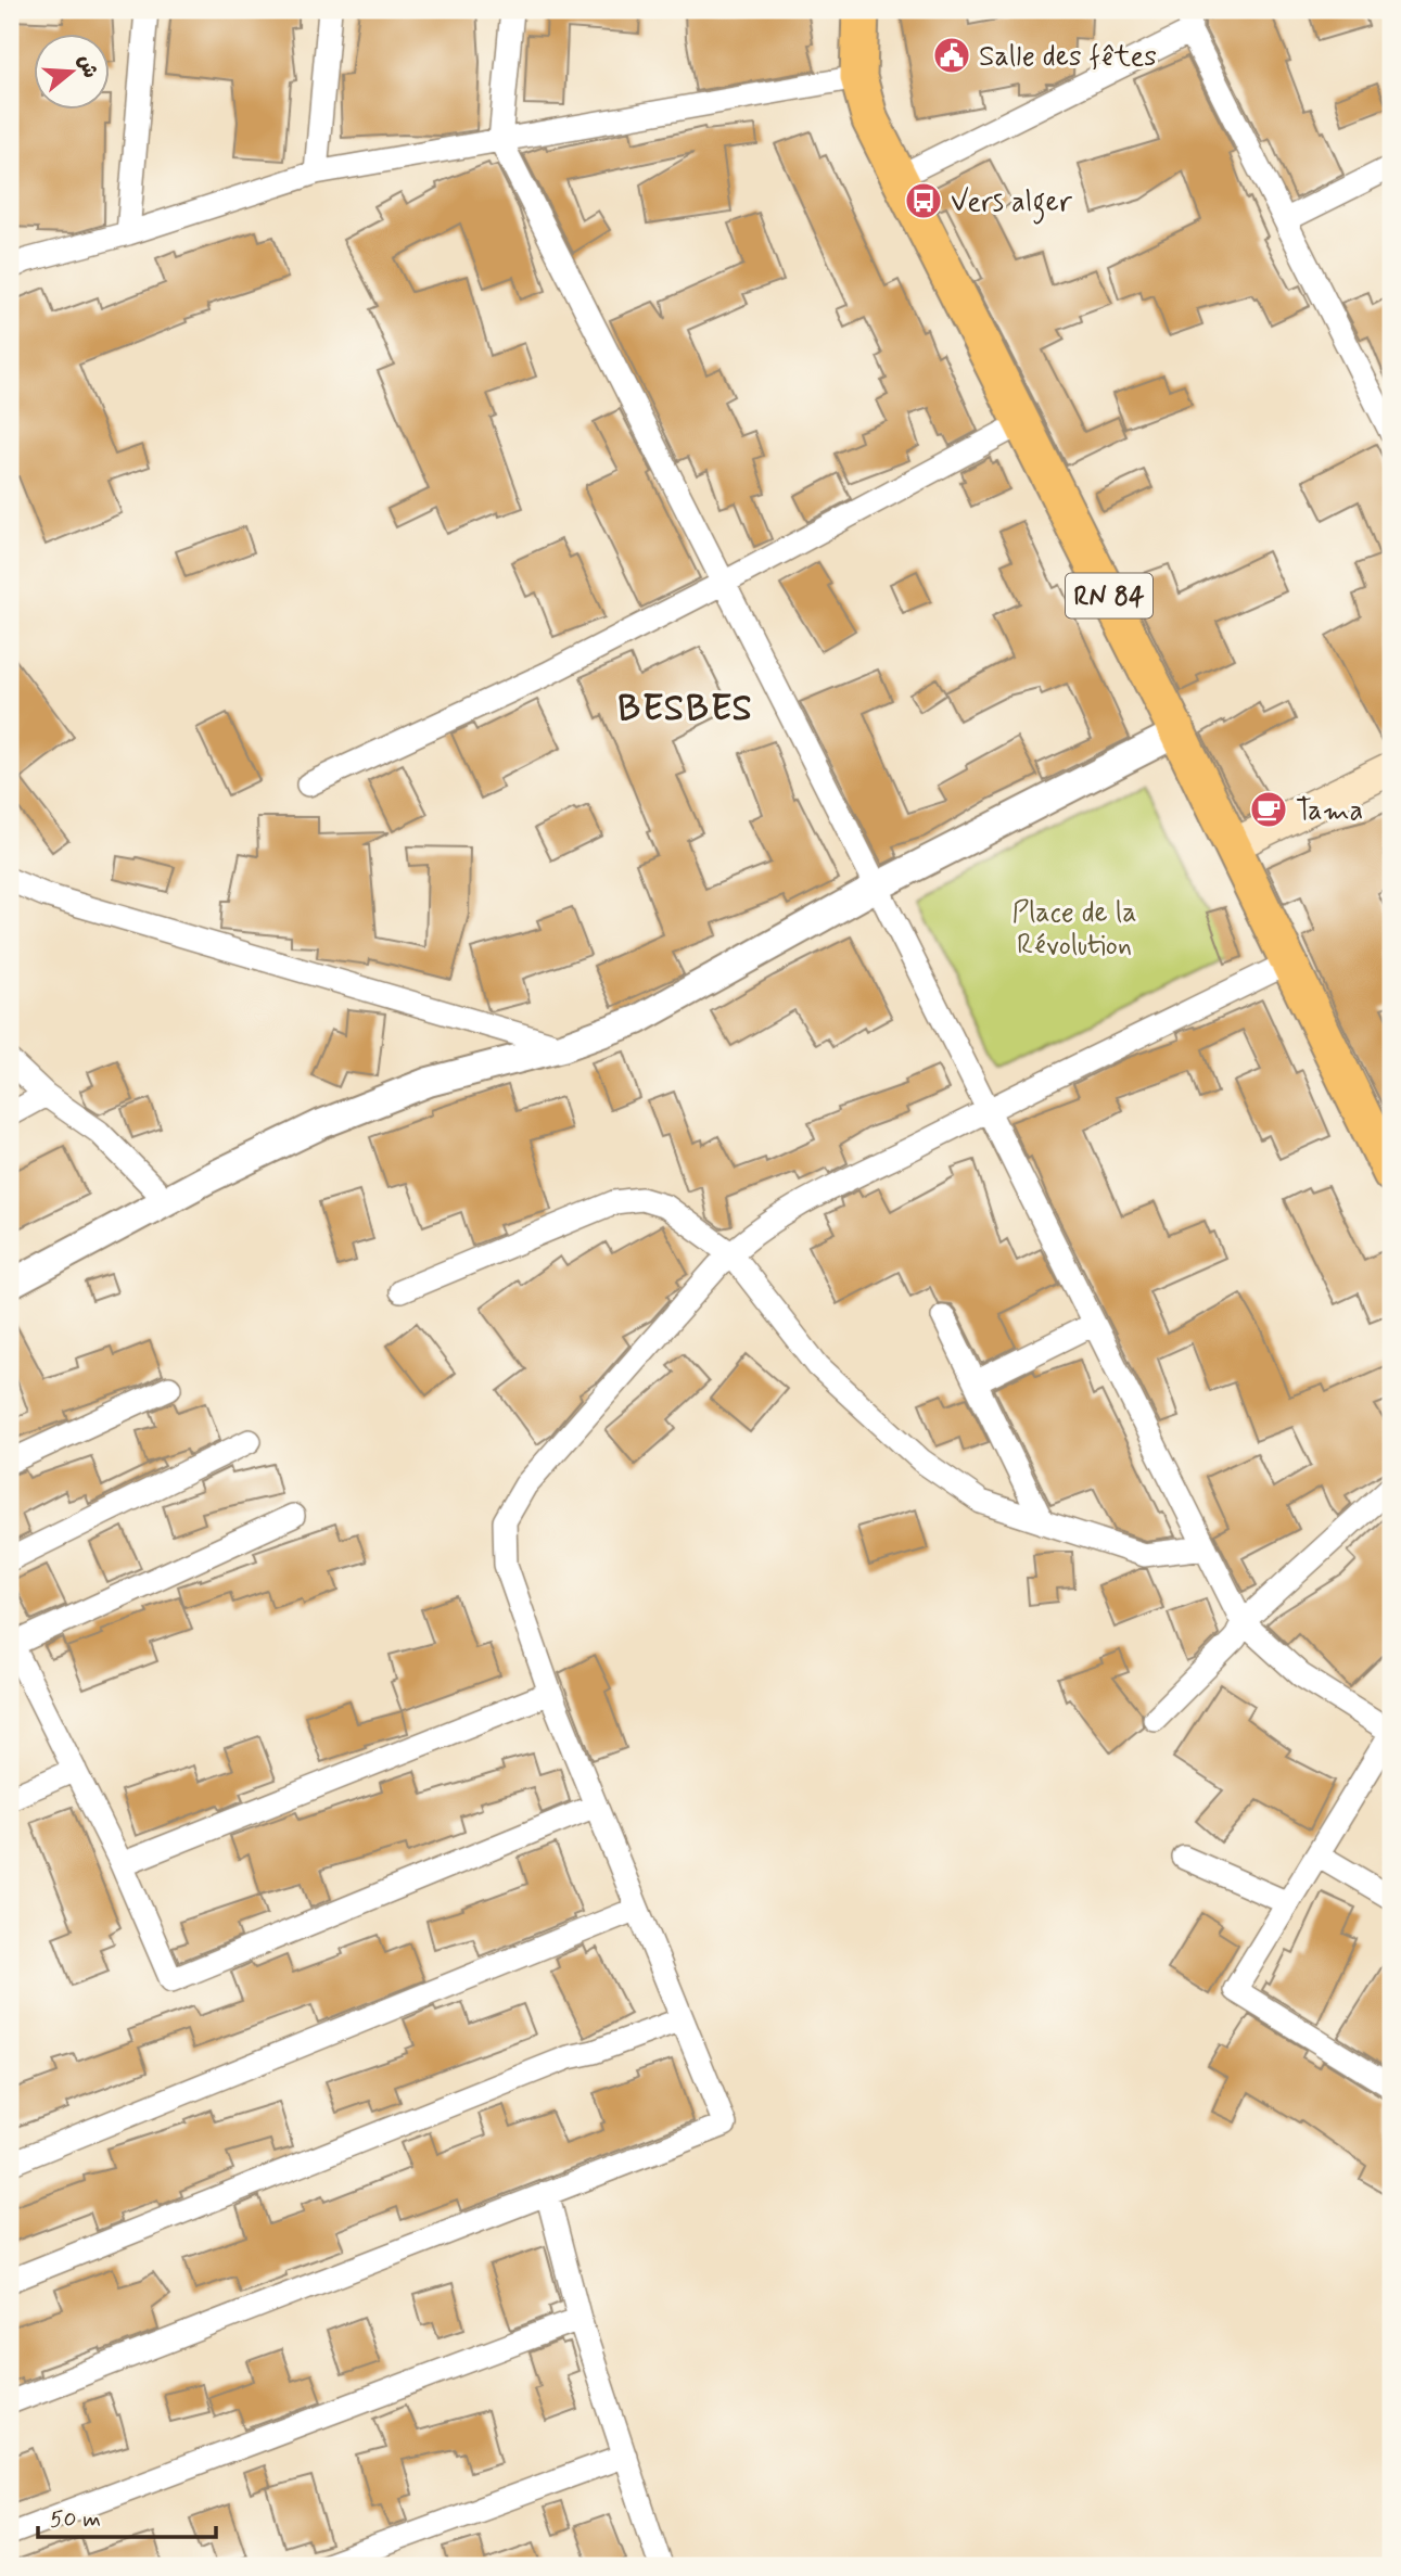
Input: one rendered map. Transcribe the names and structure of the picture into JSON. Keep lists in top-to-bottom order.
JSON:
{
  "streets": {
    "main road": ["RN 84"]
  },
  "districts": ["BESBES"],
  "parks": ["Place de la Révolution"],
  "places": {
    "public building": ["Salle des fêtes"],
    "bus stop": ["Vers alger"],
    "cafe": ["Tama"]
  },
  "scale_bar": "50 m",
  "north": "right"
}
